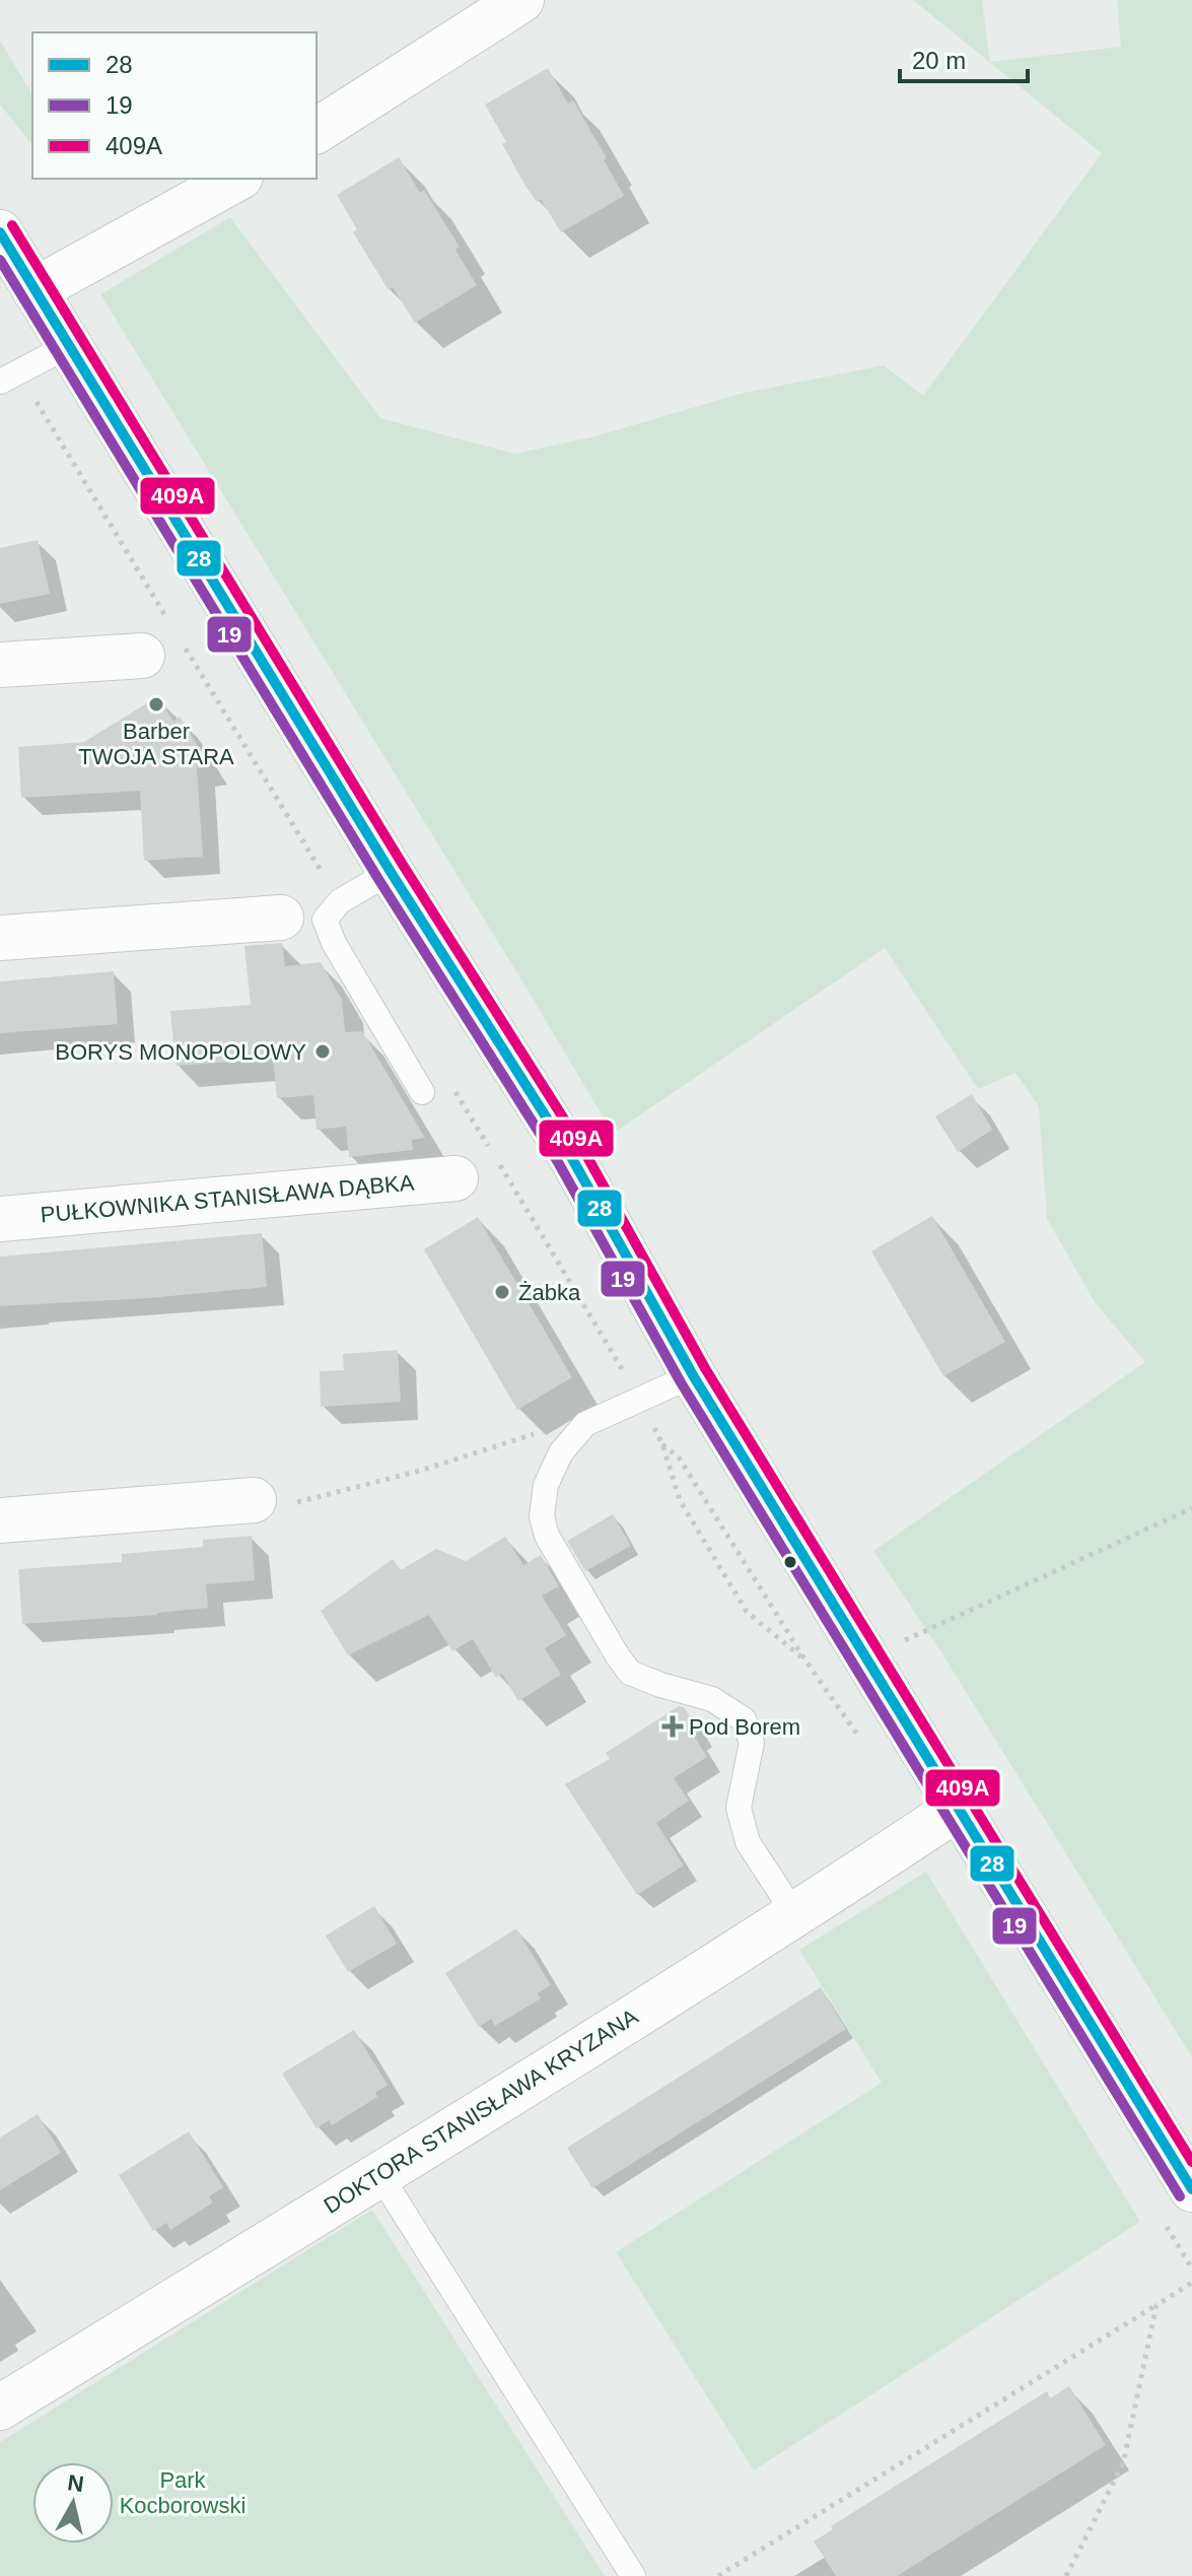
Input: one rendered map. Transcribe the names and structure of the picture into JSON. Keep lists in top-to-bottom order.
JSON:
{
  "streets": {
    "street": ["PUŁKOWNIKA STANISŁAWA DĄBKA", "DOKTORA STANISŁAWA KRYZANA"]
  },
  "parks": ["Park Kocborowski"],
  "places": {
    "other": ["Barber TWOJA STARA", "BORYS MONOPOLOWY", "Żabka"],
    "health": ["Pod Borem"]
  },
  "lines": ["transit line 409A", "transit line 28", "transit line 19"],
  "legend": ["28", "19", "409A"],
  "scale_bar": "20 m",
  "north": "top"
}
